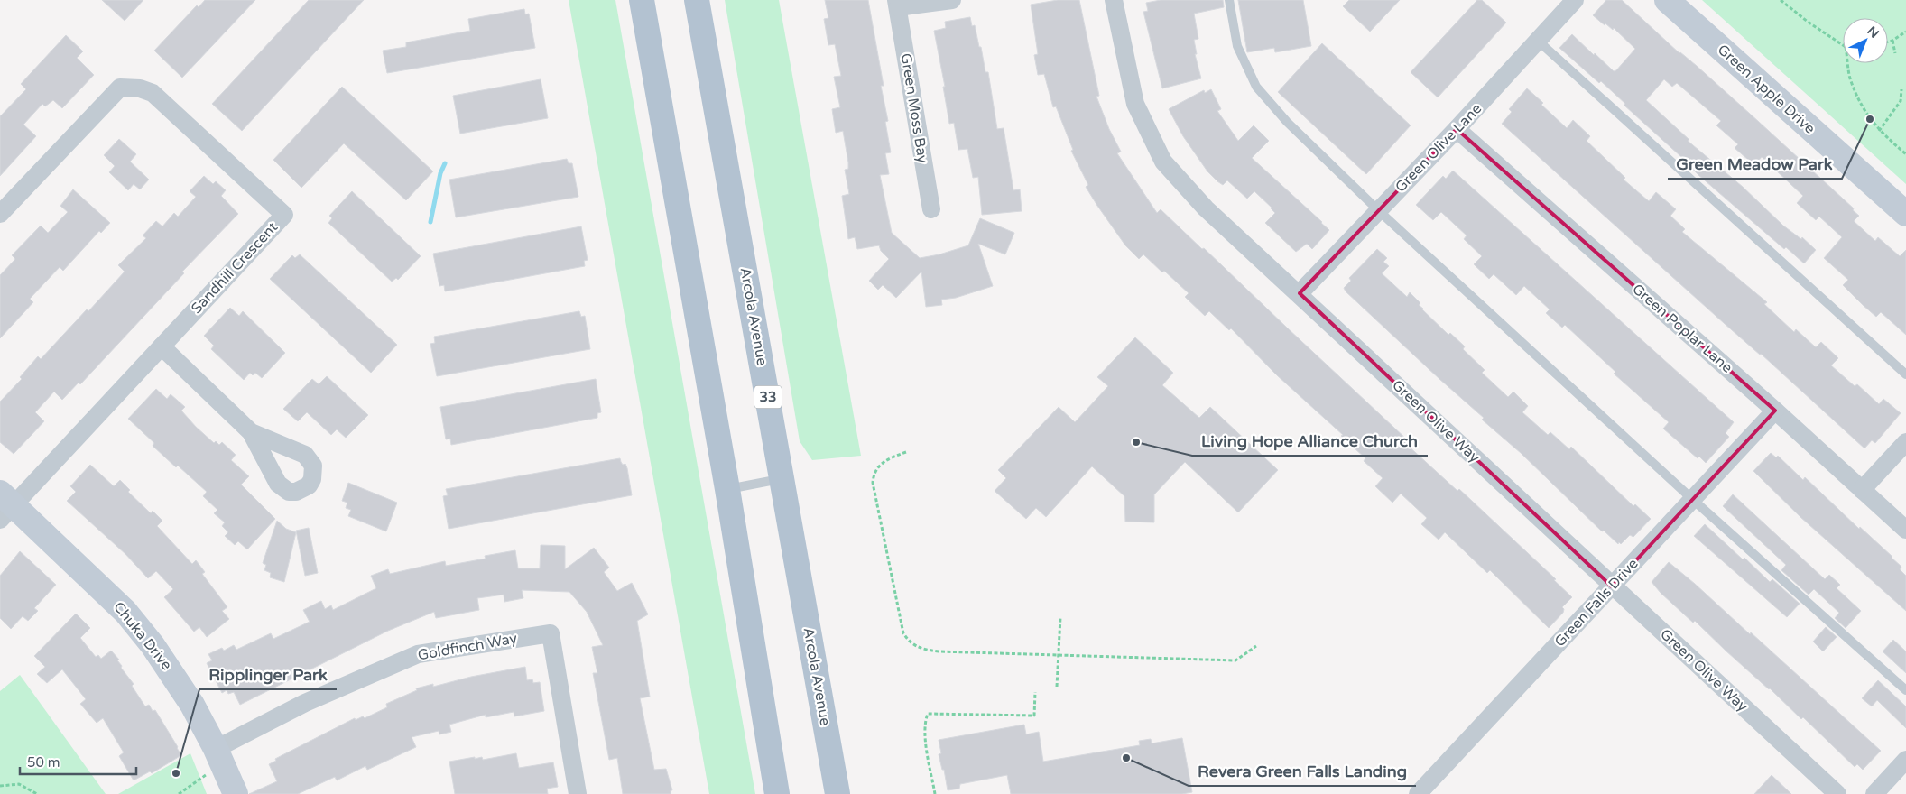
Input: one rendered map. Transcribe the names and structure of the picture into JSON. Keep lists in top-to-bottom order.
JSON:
{
  "streets": {
    "main road": ["Arcola Avenue", "33"],
    "street": [
      "Green Apple Drive",
      "Green Moss Bay",
      "Green Olive Lane",
      "Sandhill Crescent",
      "Green Poplar Lane",
      "Green Olive Way",
      "Green Falls Drive",
      "Chuka Drive",
      "Goldfinch Way"
    ]
  },
  "crossings": [
    ["Green Olive Lane", "Green Poplar Lane"],
    ["Green Olive Lane", "Green Olive Way"],
    ["Sandhill Crescent", "Chuka Drive"],
    ["Green Poplar Lane", "Green Falls Drive"],
    ["Green Olive Way", "Green Falls Drive"],
    ["Chuka Drive", "Goldfinch Way"]
  ],
  "places": [
    "Green Meadow Park",
    "Living Hope Alliance Church",
    "Revera Green Falls Landing",
    "Ripplinger Park"
  ],
  "scale_bar": "50 m",
  "north": "top right"
}
